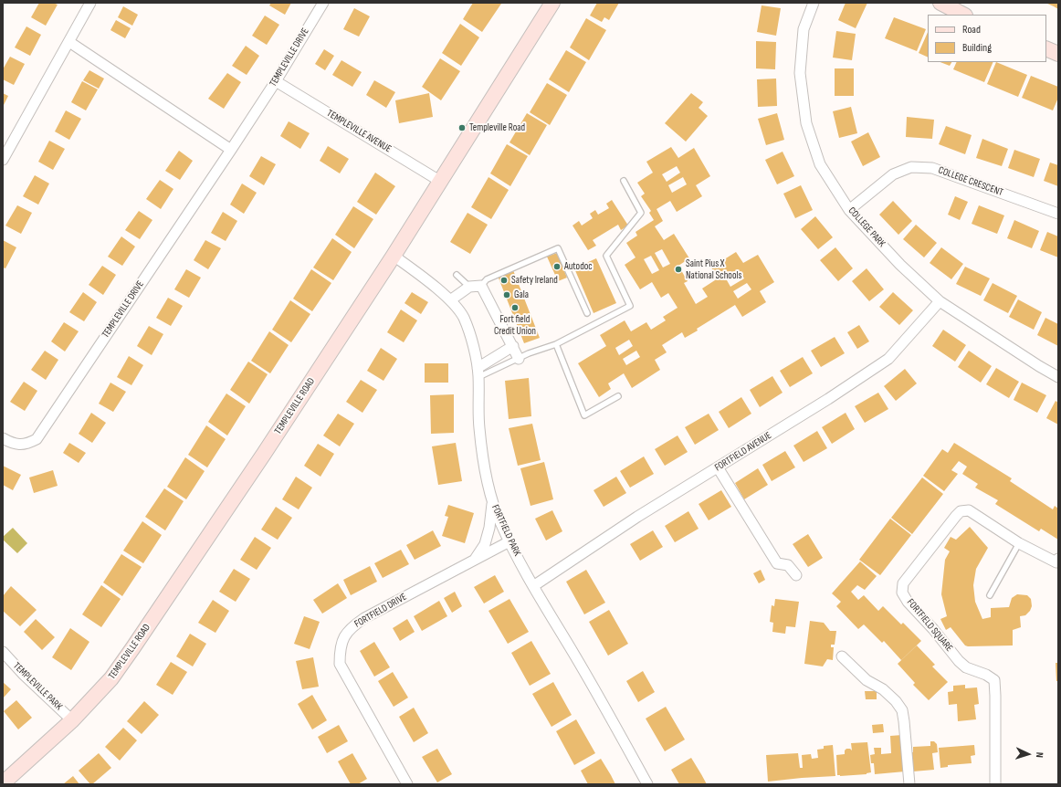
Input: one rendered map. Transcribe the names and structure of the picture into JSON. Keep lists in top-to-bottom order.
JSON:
{
  "streets": {
    "main road": ["TEMPLEVILLE ROAD"],
    "street": [
      "TEMPLEVILLE DRIVE",
      "TEMPLEVILLE AVENUE",
      "COLLEGE CRESCENT",
      "COLLEGE PARK",
      "FORTFIELD AVENUE",
      "FORTFIELD PARK",
      "FORTFIELD DRIVE",
      "FORTFIELD SQUARE",
      "TEMPLEVILLE PARK"
    ]
  },
  "crossings": [
    ["TEMPLEVILLE DRIVE", "TEMPLEVILLE AVENUE"],
    ["TEMPLEVILLE AVENUE", "TEMPLEVILLE ROAD"],
    ["COLLEGE CRESCENT", "COLLEGE PARK"],
    ["COLLEGE PARK", "FORTFIELD AVENUE"],
    ["TEMPLEVILLE ROAD", "FORTFIELD PARK"],
    ["TEMPLEVILLE ROAD", "TEMPLEVILLE PARK"],
    ["FORTFIELD AVENUE", "FORTFIELD PARK"],
    ["FORTFIELD PARK", "FORTFIELD DRIVE"]
  ],
  "places": [
    "Templeville Road",
    "Autodoc",
    "Saint Pius X National Schools",
    "Safety Ireland",
    "Gala",
    "Fort field Credit Union"
  ],
  "legend": ["Road", "Building"],
  "north": "right"
}
